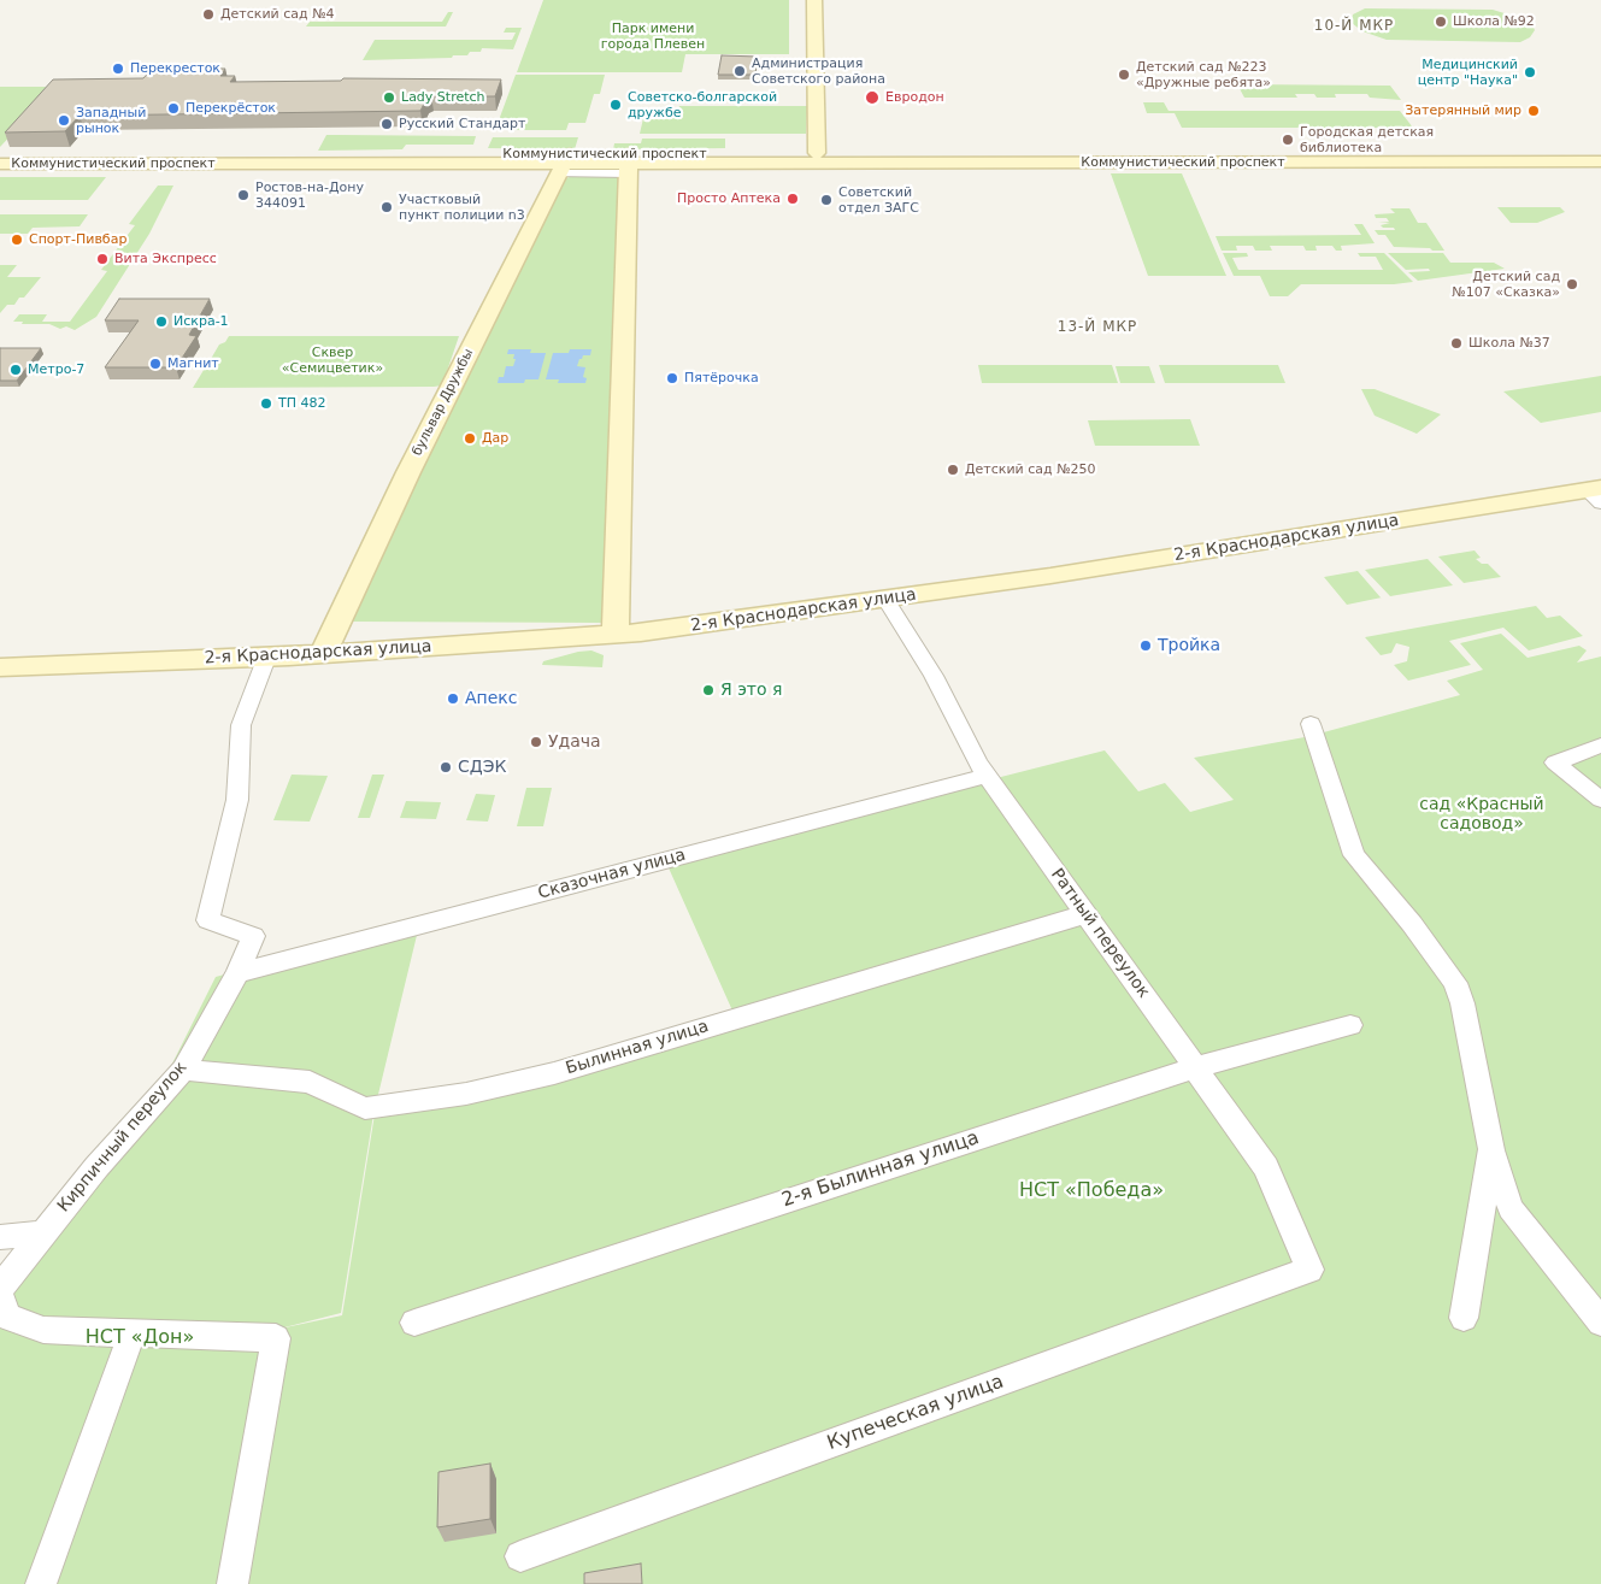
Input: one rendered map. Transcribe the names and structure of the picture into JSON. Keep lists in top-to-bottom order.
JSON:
{
  "streets": {
    "street": [
      "Коммунистический проспект",
      "бульвар Дружбы",
      "2-я Краснодарская улица",
      "Сказочная улица",
      "Ратный переулок",
      "Былинная улица",
      "Кирпичный переулок",
      "2-я Былинная улица",
      "Купеческая улица"
    ]
  },
  "crossings": [
    ["Коммунистический проспект", "бульвар Дружбы"],
    ["бульвар Дружбы", "2-я Краснодарская улица"],
    ["2-я Краснодарская улица", "Ратный переулок"],
    ["2-я Краснодарская улица", "Кирпичный переулок"],
    ["Сказочная улица", "Ратный переулок"],
    ["Сказочная улица", "Кирпичный переулок"],
    ["Ратный переулок", "Былинная улица"],
    ["Ратный переулок", "2-я Былинная улица"],
    ["Ратный переулок", "Купеческая улица"],
    ["Былинная улица", "Кирпичный переулок"]
  ],
  "districts": ["10-Й МКР", "13-Й МКР"],
  "parks": [
    "Парк имени города Плевен",
    "Сквер «Семицветик»",
    "сад «Красный садовод»",
    "НСТ «Победа»",
    "НСТ «Дон»"
  ],
  "places": [
    "Детский сад №4",
    "Школа №92",
    "Перекресток",
    "Администрация Советского района",
    "Медицинский центр \"Наука\"",
    "Детский сад №223 «Дружные ребята»",
    "Lady Stretch",
    "Евродон",
    "Советско-болгарской дружбе",
    "Перекрёсток",
    "Затерянный мир",
    "Западный рынок",
    "Русский Стандарт",
    "Городская детская библиотека",
    "Ростов-на-Дону 344091",
    "Просто Аптека",
    "Советский отдел ЗАГС",
    "Участковый пункт полиции n3",
    "Спорт-Пивбар",
    "Вита Экспресс",
    "Детский сад №107 «Сказка»",
    "Искра-1",
    "Школа №37",
    "Магнит",
    "Метро-7",
    "Пятёрочка",
    "ТП 482",
    "Дар",
    "Детский сад №250",
    "Тройка",
    "Я это я",
    "Апекс",
    "Удача",
    "СДЭК"
  ]
}
